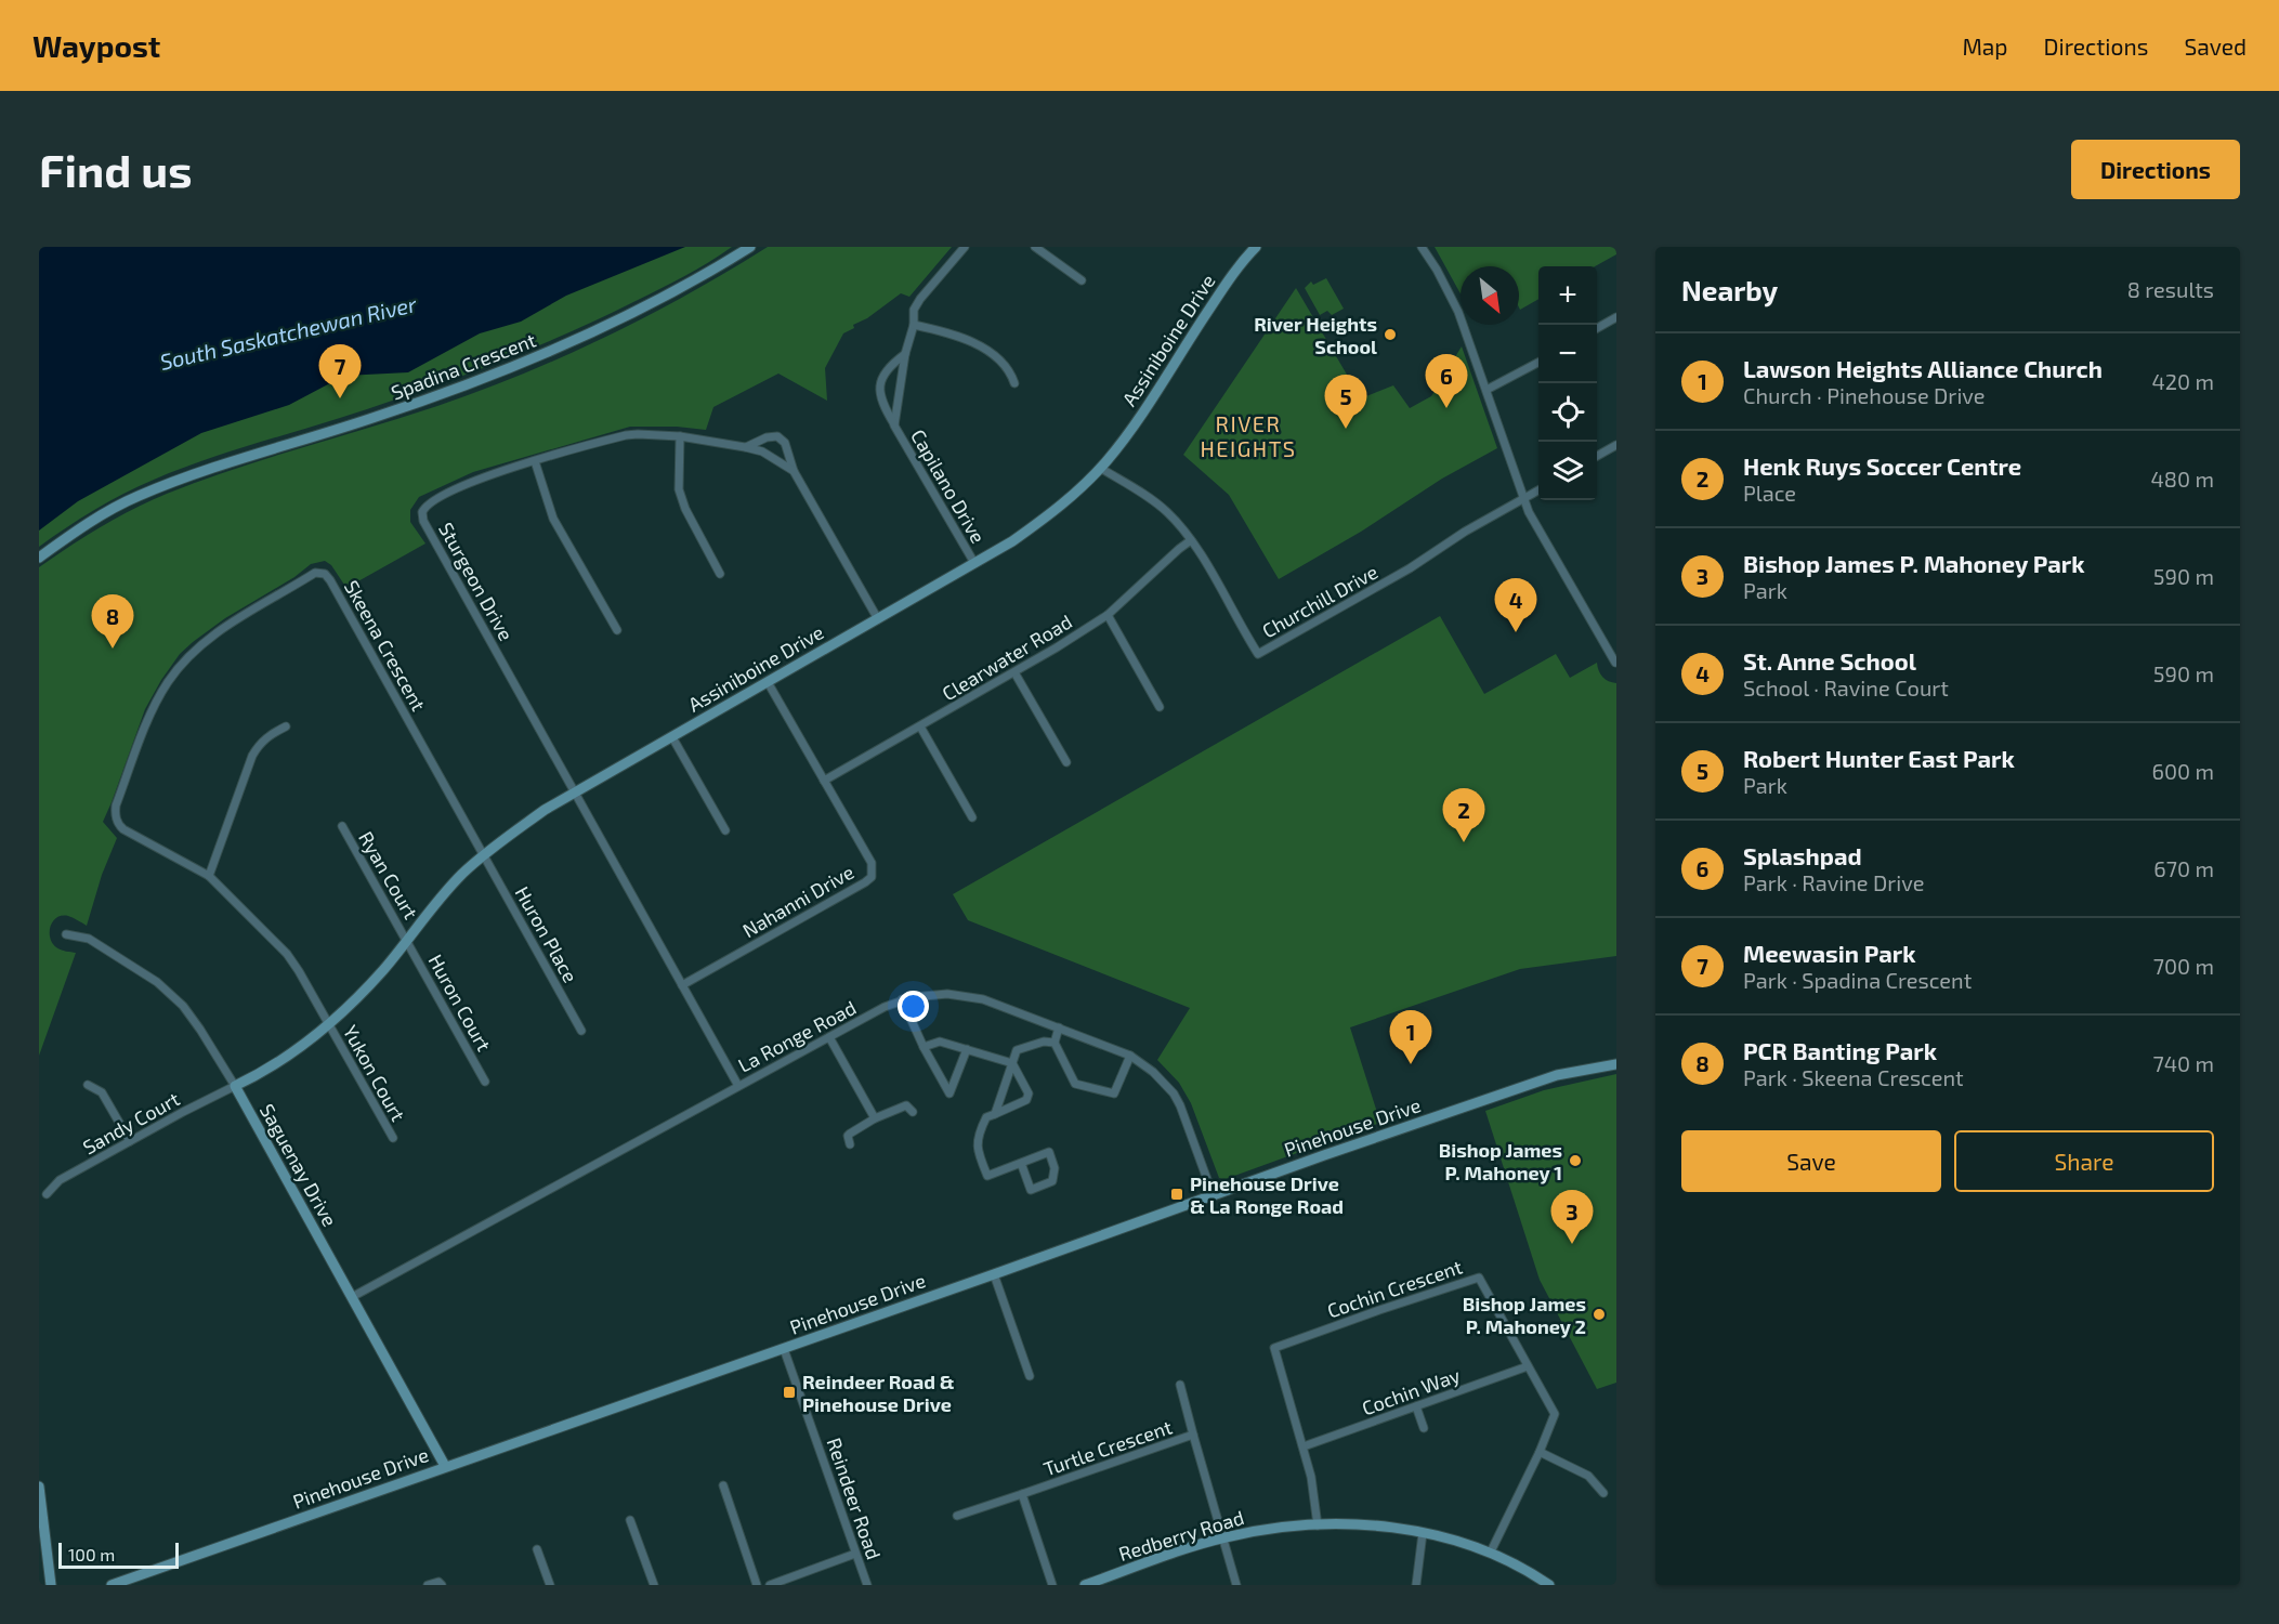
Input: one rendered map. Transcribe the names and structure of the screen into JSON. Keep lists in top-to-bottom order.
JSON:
{
  "streets": {
    "street": [
      "Assiniboine Drive",
      "Spadina Crescent",
      "Capilano Drive",
      "Sturgeon Drive",
      "Churchill Drive",
      "Skeena Crescent",
      "Clearwater Road",
      "Ryan Court",
      "Nahanni Drive",
      "Huron Place",
      "Huron Court",
      "La Ronge Road",
      "Yukon Court",
      "Sandy Court",
      "Pinehouse Drive",
      "Saguenay Drive",
      "Cochin Crescent",
      "Cochin Way",
      "Turtle Crescent",
      "Reindeer Road",
      "Redberry Road"
    ]
  },
  "crossings": [
    ["Assiniboine Drive", "Capilano Drive"],
    ["Assiniboine Drive", "Sturgeon Drive"],
    ["Assiniboine Drive", "Churchill Drive"],
    ["Assiniboine Drive", "Skeena Crescent"],
    ["Assiniboine Drive", "Ryan Court"],
    ["Assiniboine Drive", "Nahanni Drive"],
    ["Assiniboine Drive", "Huron Place"],
    ["Assiniboine Drive", "Huron Court"],
    ["Assiniboine Drive", "Yukon Court"],
    ["Assiniboine Drive", "Sandy Court"],
    ["Assiniboine Drive", "Saguenay Drive"],
    ["Churchill Drive", "Clearwater Road"],
    ["Skeena Crescent", "Huron Place"],
    ["Skeena Crescent", "Yukon Court"],
    ["Clearwater Road", "Nahanni Drive"],
    ["Ryan Court", "Huron Court"],
    ["La Ronge Road", "Pinehouse Drive"],
    ["La Ronge Road", "Saguenay Drive"],
    ["Sandy Court", "Saguenay Drive"],
    ["Pinehouse Drive", "Saguenay Drive"],
    ["Pinehouse Drive", "Reindeer Road"],
    ["Cochin Crescent", "Cochin Way"],
    ["Cochin Crescent", "Redberry Road"],
    ["Turtle Crescent", "Redberry Road"]
  ],
  "districts": ["RIVER HEIGHTS"],
  "water": ["South Saskatchewan River"],
  "places": {
    "other": ["River Heights School", "Bishop James P. Mahoney 1", "Bishop James P. Mahoney 2"],
    "transit": ["Pinehouse Drive & La Ronge Road", "Reindeer Road & Pinehouse Drive"]
  },
  "scale_bar": "100 m",
  "north": "bottom right",
  "page": {
    "header": "Waypost",
    "nav": ["Map", "Directions", "Saved"],
    "buttons": [
      "Directions",
      ["Save", "Share"]
    ],
    "title": "Find us",
    "heading": ["Nearby", "8 results"],
    "map_buttons": ["+", "−"],
    "list": [
      {
        "mark": "1",
        "name": "Lawson Heights Alliance Church",
        "note": "Church · Pinehouse Drive",
        "value": "420 m"
      },
      {
        "mark": "2",
        "name": "Henk Ruys Soccer Centre",
        "note": "Place",
        "value": "480 m"
      },
      {
        "mark": "3",
        "name": "Bishop James P. Mahoney Park",
        "note": "Park",
        "value": "590 m"
      },
      {
        "mark": "4",
        "name": "St. Anne School",
        "note": "School · Ravine Court",
        "value": "590 m"
      },
      {
        "mark": "5",
        "name": "Robert Hunter East Park",
        "note": "Park",
        "value": "600 m"
      },
      {
        "mark": "6",
        "name": "Splashpad",
        "note": "Park · Ravine Drive",
        "value": "670 m"
      },
      {
        "mark": "7",
        "name": "Meewasin Park",
        "note": "Park · Spadina Crescent",
        "value": "700 m"
      },
      {
        "mark": "8",
        "name": "PCR Banting Park",
        "note": "Park · Skeena Crescent",
        "value": "740 m"
      }
    ],
    "pins": [
      "7",
      "6",
      "5",
      "4",
      "8",
      "2",
      "1",
      "3"
    ],
    "scale": "100 m"
  }
}
